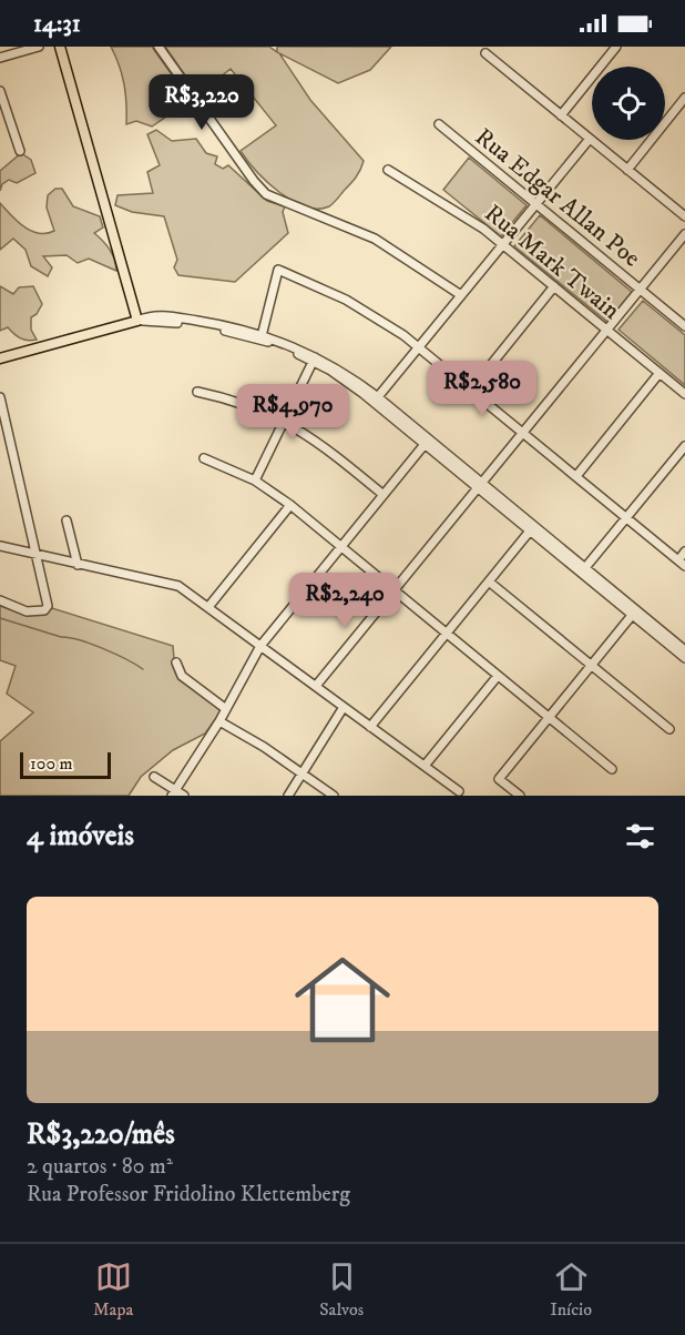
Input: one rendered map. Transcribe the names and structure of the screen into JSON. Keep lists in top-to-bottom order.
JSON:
{
  "streets": {
    "street": ["Rua Edgar Allan Poe", "Rua Mark Twain"]
  },
  "scale_bar": "100 m",
  "page": {
    "status": "14:31",
    "price": [
      "R$3,220",
      "R$2,580",
      "R$4,970",
      "R$2,240"
    ],
    "scale": "100 m",
    "heading": "4 imóveis",
    "list": [
      {
        "name": "R$3,220/mês",
        "note": "2 quartos · 80 m² · Rua Professor Fridolino Klettemberg"
      }
    ],
    "tabs": ["Mapa", "Salvos", "Início"]
  }
}
